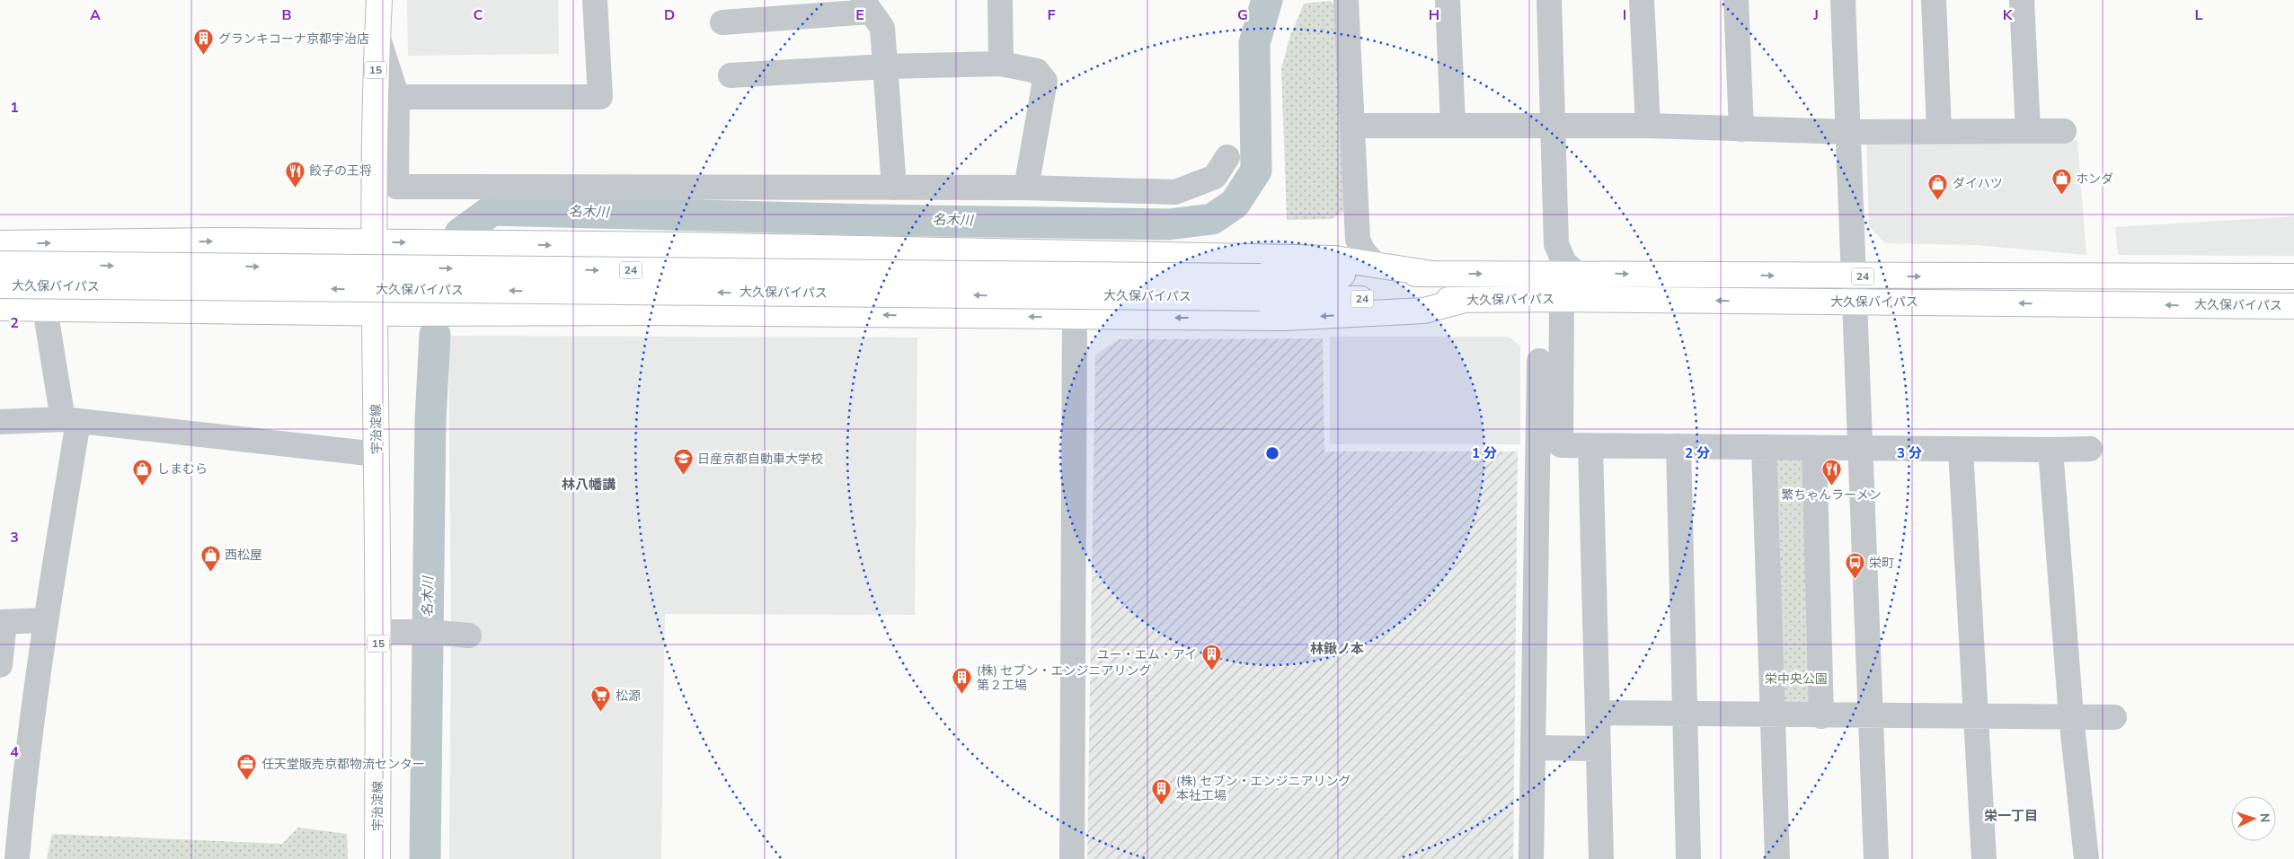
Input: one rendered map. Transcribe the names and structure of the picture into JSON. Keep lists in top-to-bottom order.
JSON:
{
  "streets": {
    "main road": [
      "15",
      "24",
      "大久保バイパス",
      "宇治淀線"
    ]
  },
  "districts": ["林八幡講", "林鍬ノ本", "栄一丁目"],
  "water": ["名木川"],
  "parks": ["栄中央公園"],
  "places": {
    "building": [
      "グランキコーナ京都宇治店",
      "ユー・エム・アイ",
      "(株) セブン・エンジニアリング 第２工場",
      "(株) セブン・エンジニアリング 本社工場"
    ],
    "restaurant": ["餃子の王将", "繁ちゃんラーメン"],
    "shop": [
      "ホンダ",
      "ダイハツ",
      "しまむら",
      "西松屋"
    ],
    "school or university": ["日産京都自動車大学校"],
    "bus stop": ["栄町"],
    "supermarket": ["松源"],
    "office": ["任天堂販売京都物流センター"]
  },
  "north": "right",
  "grid": {
    "columns": [
      "A",
      "B",
      "C",
      "D",
      "E",
      "F",
      "G",
      "H",
      "I",
      "J",
      "K",
      "L"
    ],
    "rows": [
      "1",
      "2",
      "3",
      "4"
    ]
  },
  "rings": ["1 分", "2 分", "3 分"]
}
